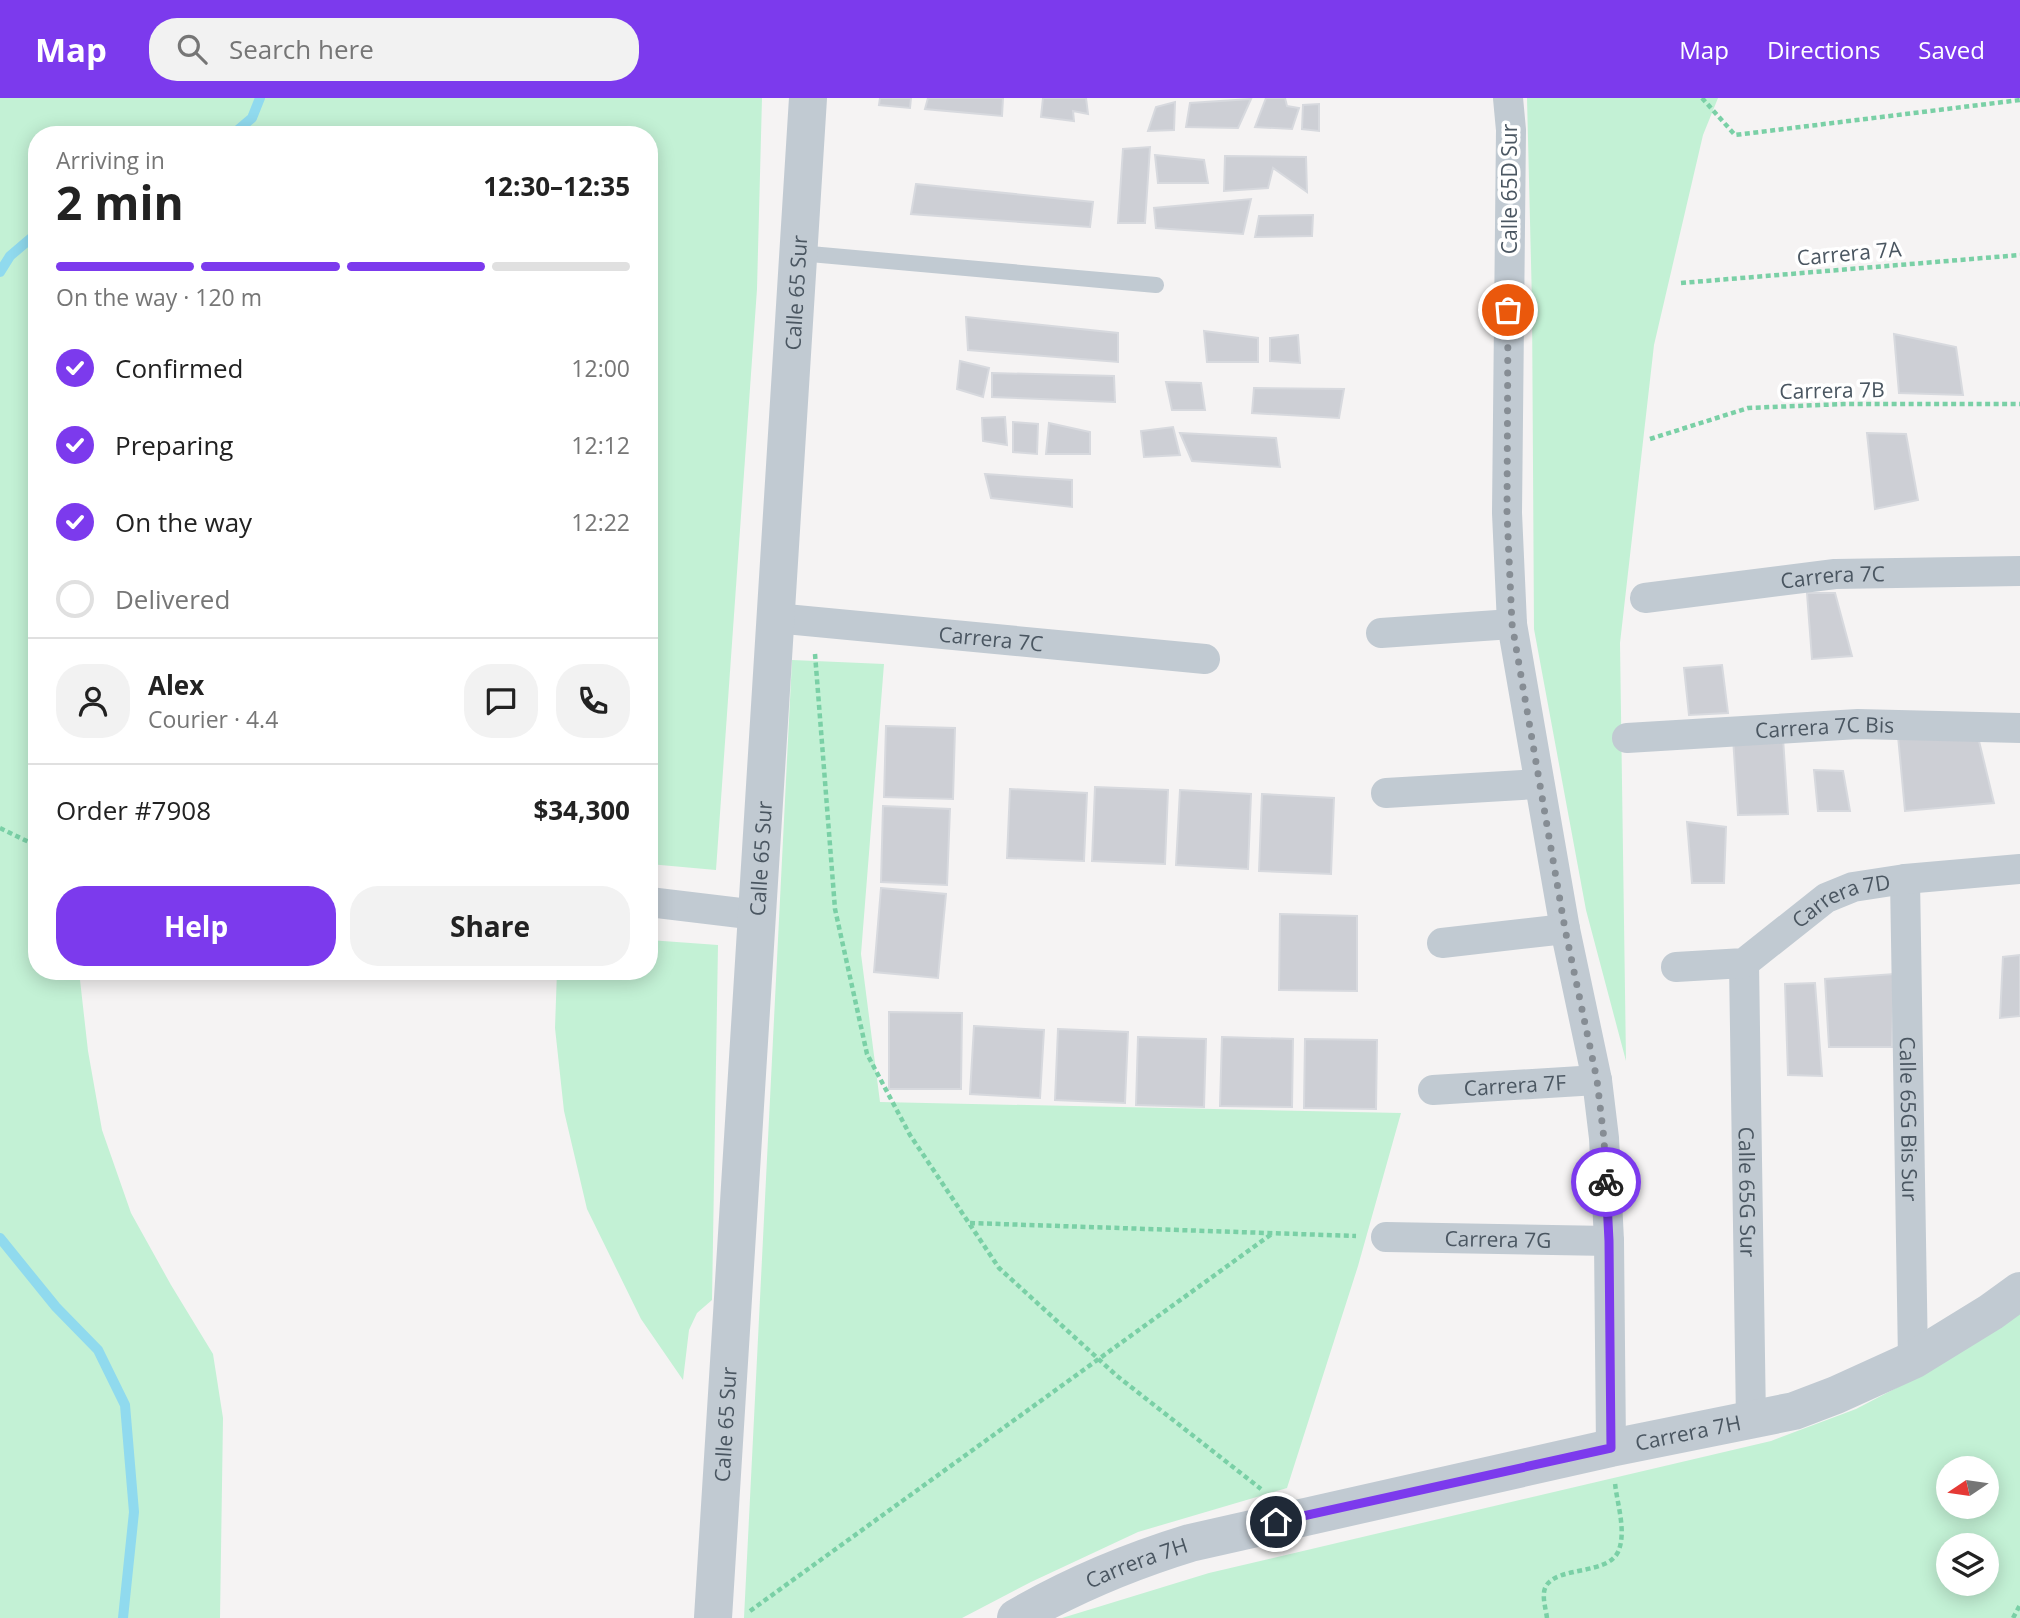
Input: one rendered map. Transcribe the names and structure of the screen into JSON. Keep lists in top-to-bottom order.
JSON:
{
  "streets": {
    "street": [
      "Calle 65D Sur",
      "Calle 65 Sur",
      "Carrera 7C",
      "Carrera 7C Bis",
      "Carrera 7D",
      "Carrera 7F",
      "Calle 65G Bis Sur",
      "Calle 65G Sur",
      "Carrera 7G",
      "Carrera 7H"
    ],
    "path": ["Carrera 7A", "Carrera 7B"]
  },
  "crossings": [
    ["Calle 65D Sur", "Carrera 7F"],
    ["Calle 65D Sur", "Carrera 7G"],
    ["Calle 65D Sur", "Carrera 7H"],
    ["Calle 65 Sur", "Carrera 7C"],
    ["Carrera 7D", "Calle 65G Bis Sur"],
    ["Carrera 7D", "Calle 65G Sur"],
    ["Calle 65G Bis Sur", "Carrera 7H"],
    ["Calle 65G Sur", "Carrera 7H"]
  ],
  "north": "left",
  "page": {
    "header": "Map",
    "search": "Search here",
    "nav": ["Map", "Directions", "Saved"],
    "heading": ["2 min", "Arriving in", "12:30–12:35"],
    "panel": [
      "Alex",
      "Courier · 4.4",
      "Order #7908",
      "$34,300"
    ],
    "bar": "On the way · 120 m",
    "list": [
      ["Confirmed", "12:00"],
      ["Preparing", "12:12"],
      ["On the way", "12:22"],
      "Delivered"
    ],
    "buttons": ["Help", "Share"]
  }
}
